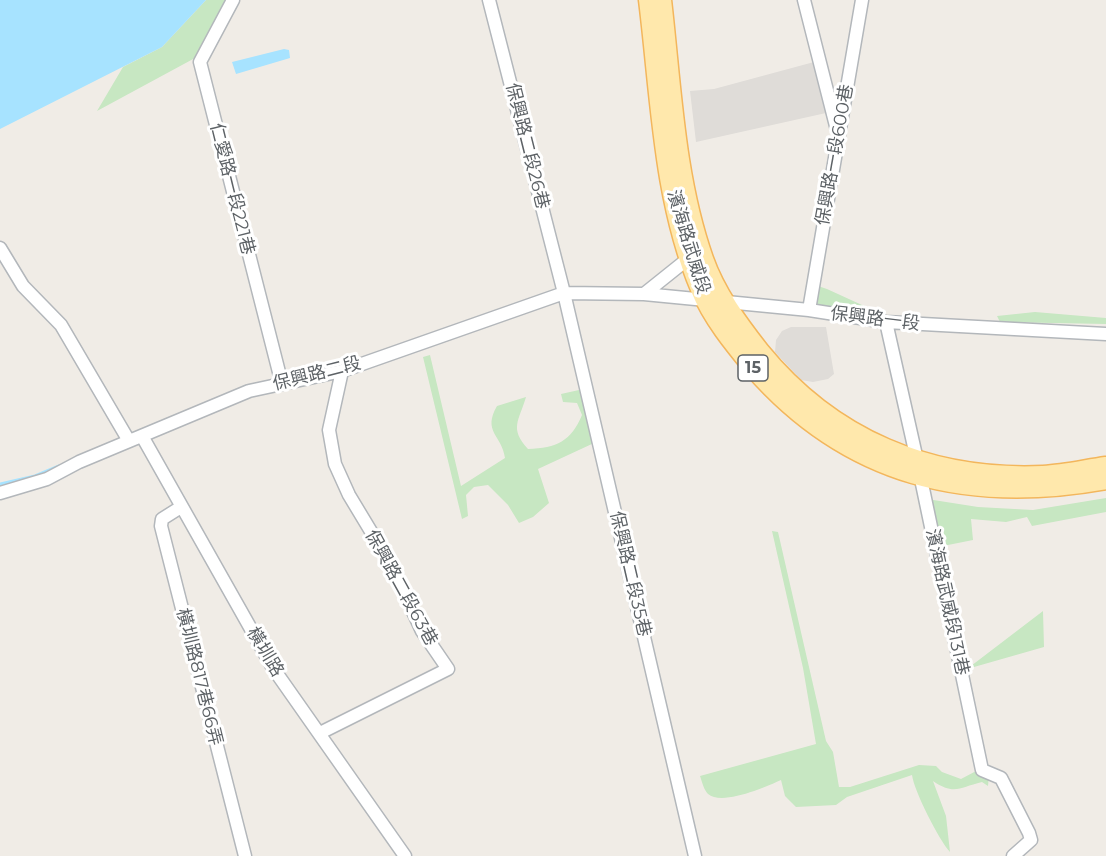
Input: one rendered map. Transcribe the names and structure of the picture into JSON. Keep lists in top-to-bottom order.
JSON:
{
  "streets": {
    "main road": ["濱海路武威段", "15"],
    "street": [
      "保興路二段26巷",
      "保興路一段600巷",
      "仁愛路一段221巷",
      "保興路一段",
      "保興路二段",
      "保興路二段35巷",
      "保興路二段63巷",
      "濱海路武威段131巷",
      "橫圳路",
      "橫圳路817巷66弄"
    ]
  },
  "crossings": [
    ["保興路二段26巷", "保興路二段"],
    ["保興路二段26巷", "保興路二段35巷"],
    ["保興路一段600巷", "保興路一段"],
    ["仁愛路一段221巷", "保興路二段"],
    ["濱海路武威段", "保興路一段"],
    ["濱海路武威段", "濱海路武威段131巷"],
    ["保興路一段", "保興路二段"],
    ["保興路一段", "濱海路武威段131巷"],
    ["保興路二段", "保興路二段35巷"],
    ["保興路二段", "保興路二段63巷"],
    ["保興路二段", "橫圳路"],
    ["保興路二段63巷", "橫圳路"],
    ["橫圳路", "橫圳路817巷66弄"]
  ]
}
